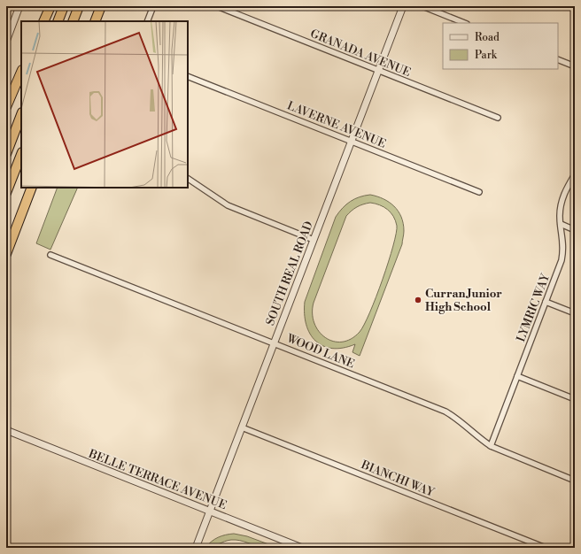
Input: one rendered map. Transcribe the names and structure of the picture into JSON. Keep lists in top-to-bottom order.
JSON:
{
  "streets": {
    "street": [
      "GRANADA AVENUE",
      "LAVERNE AVENUE",
      "SOUTH REAL ROAD",
      "LYMRIC WAY",
      "WOOD LANE",
      "BIANCHI WAY",
      "BELLE TERRACE AVENUE"
    ]
  },
  "crossings": [
    ["GRANADA AVENUE", "SOUTH REAL ROAD"],
    ["LAVERNE AVENUE", "SOUTH REAL ROAD"],
    ["SOUTH REAL ROAD", "WOOD LANE"],
    ["SOUTH REAL ROAD", "BIANCHI WAY"],
    ["SOUTH REAL ROAD", "BELLE TERRACE AVENUE"],
    ["LYMRIC WAY", "WOOD LANE"]
  ],
  "places": ["Curran Junior High School"],
  "legend": ["Road", "Park"]
}
